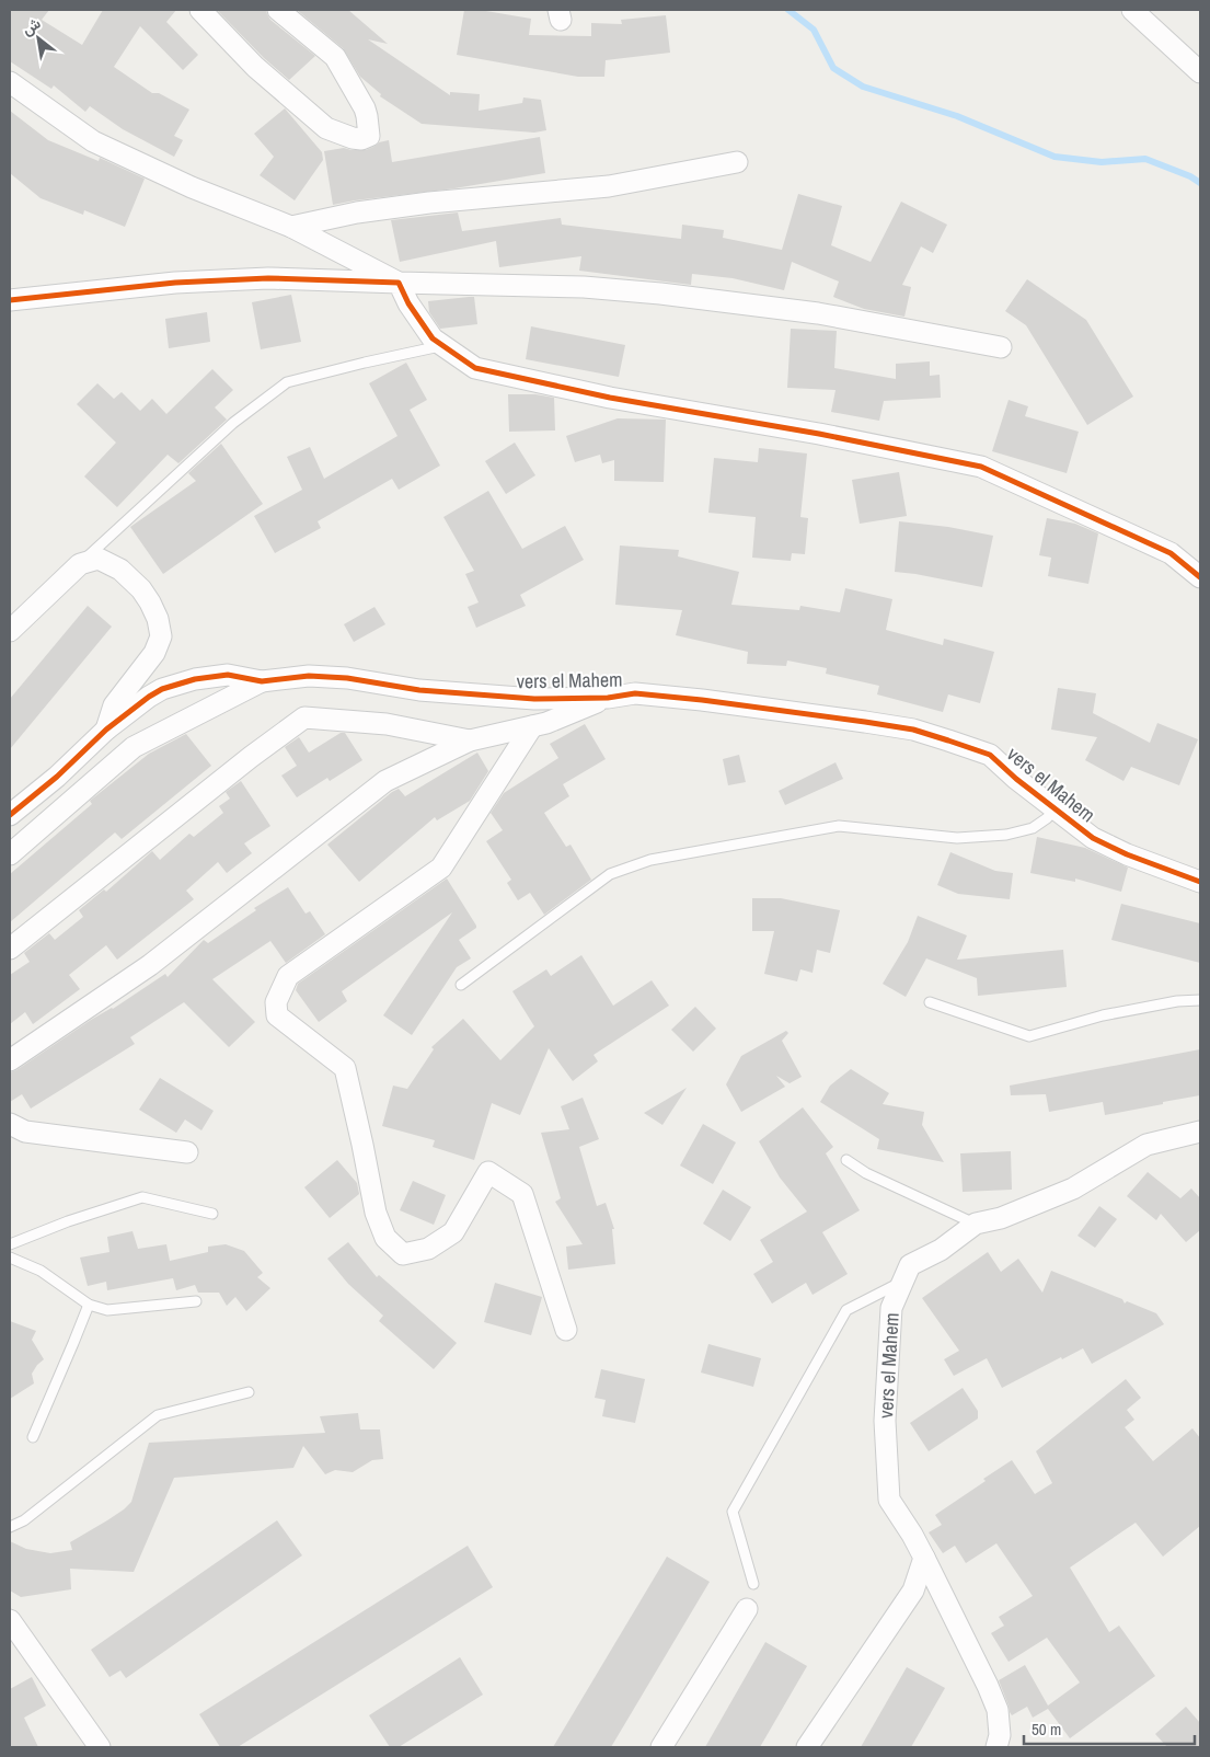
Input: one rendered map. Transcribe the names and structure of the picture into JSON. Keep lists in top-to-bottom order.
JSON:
{
  "streets": {
    "street": ["vers el Mahem"]
  },
  "scale_bar": "50 m",
  "north": "top left"
}
